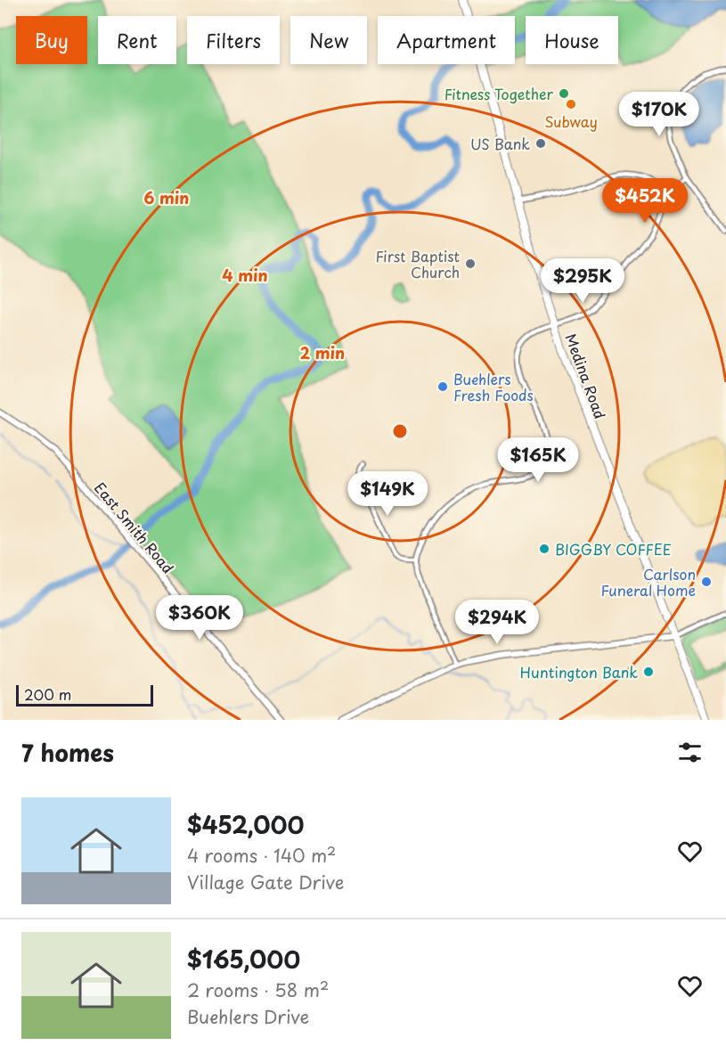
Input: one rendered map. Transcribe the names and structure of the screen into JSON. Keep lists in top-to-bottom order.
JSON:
{
  "streets": {
    "highway": ["Medina Road"],
    "street": ["East Smith Road"]
  },
  "places": [
    "Fitness Together",
    "Subway",
    "US Bank",
    "First Baptist Church",
    "Buehlers Fresh Foods",
    "BIGGBY COFFEE",
    "Carlson Funeral Home",
    "Huntington Bank"
  ],
  "scale_bar": "200 m",
  "page": {
    "chip": [
      "Buy",
      "Rent",
      "Filters",
      "New",
      "Apartment",
      "House"
    ],
    "price": [
      "$170K",
      "$452K",
      "$295K",
      "$165K",
      "$149K",
      "$360K",
      "$294K"
    ],
    "scale": "200 m",
    "heading": "7 homes",
    "list": [
      {
        "name": "$452,000",
        "note": "4 rooms · 140 m² · Village Gate Drive"
      },
      {
        "name": "$165,000",
        "note": "2 rooms · 58 m² · Buehlers Drive"
      }
    ]
  },
  "rings": ["6 min", "4 min", "2 min"]
}
